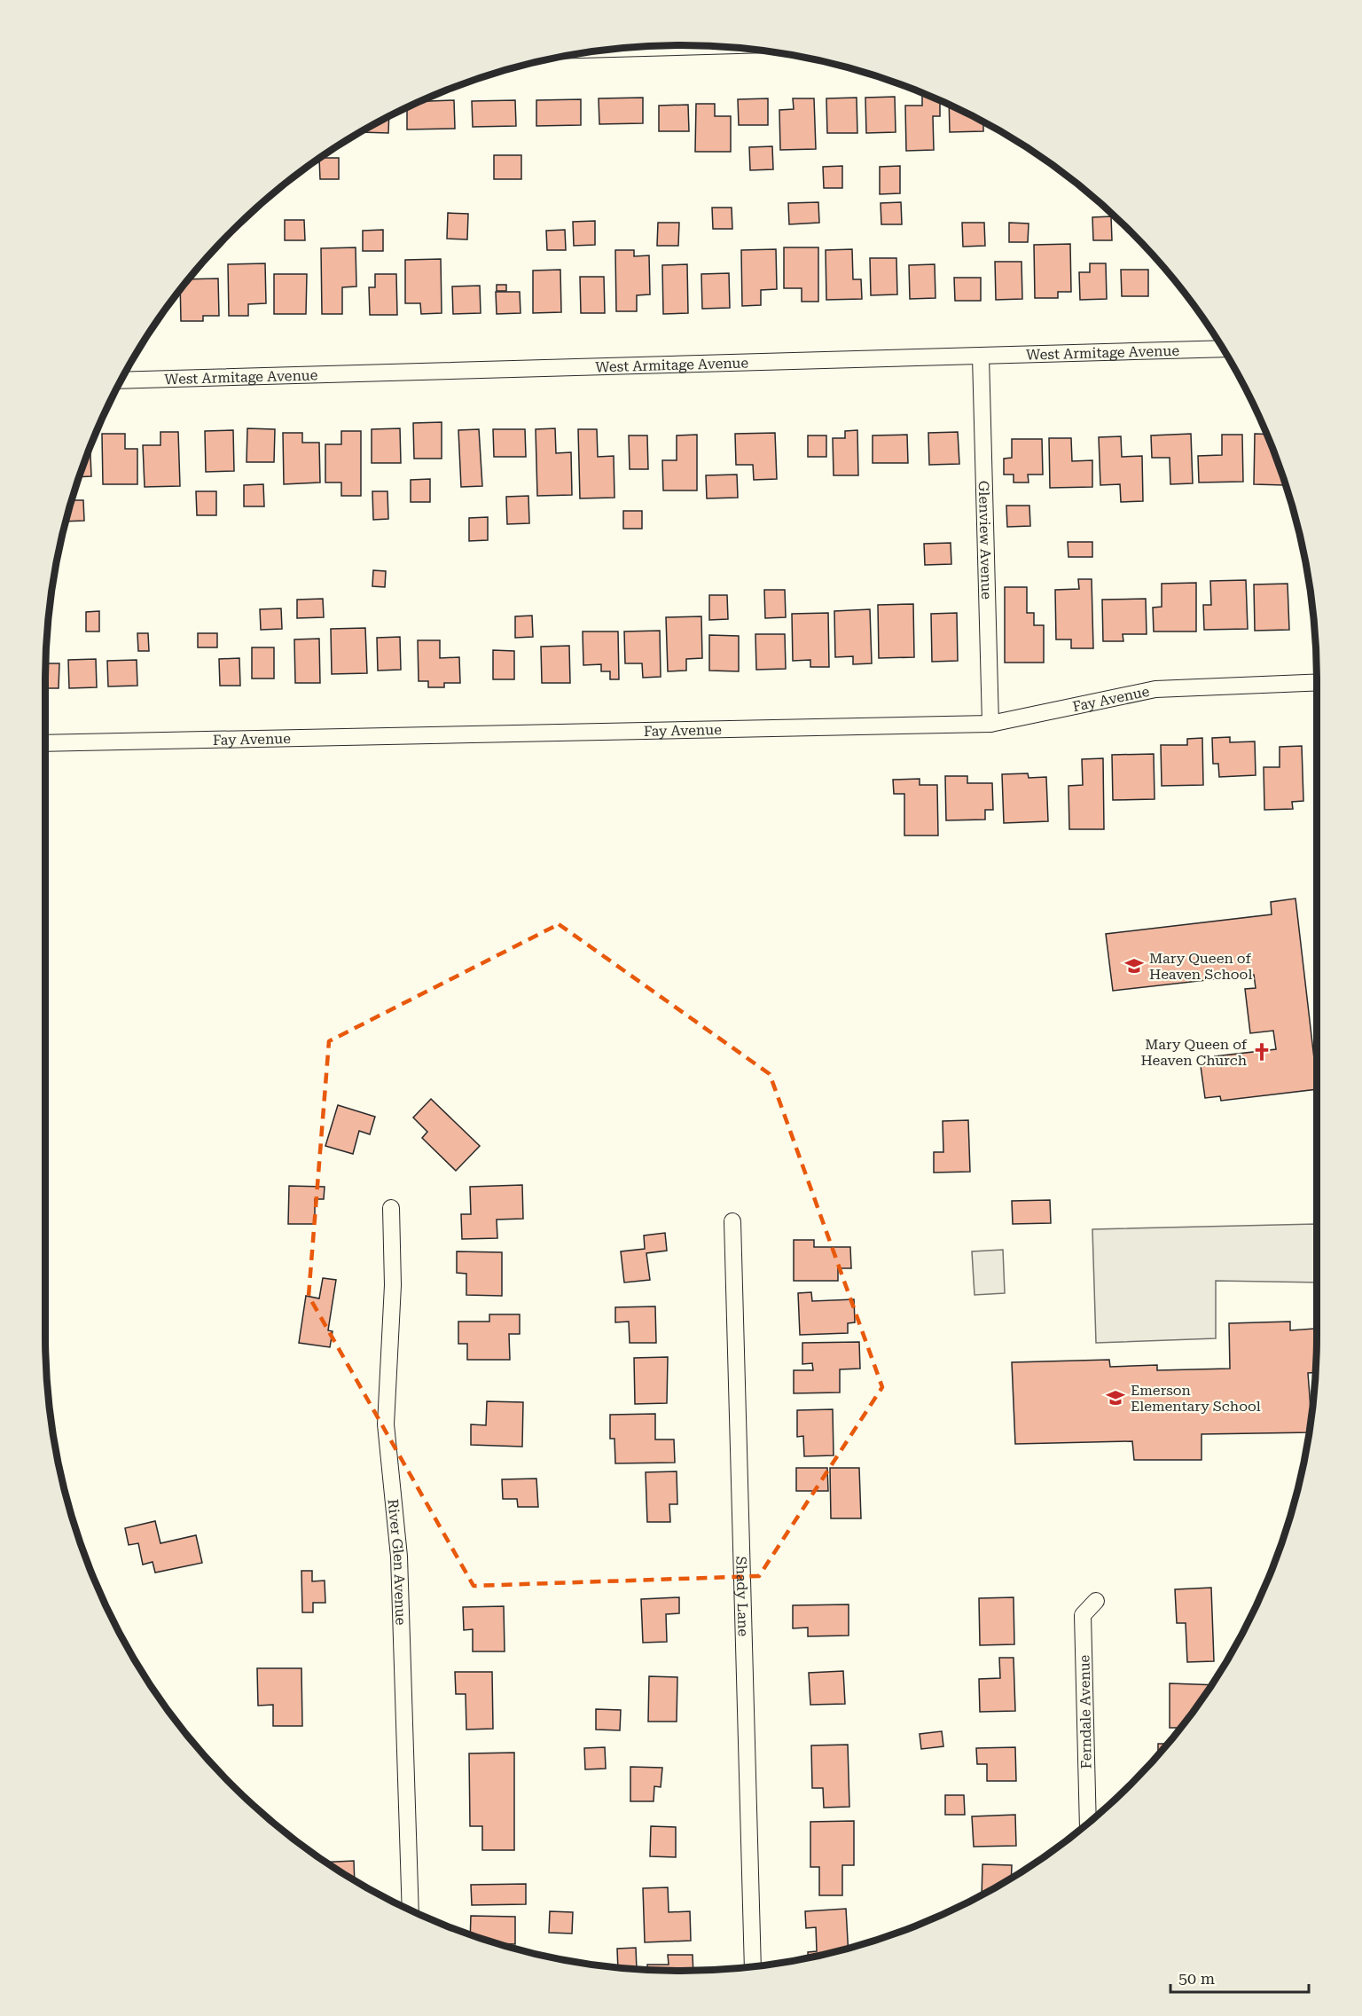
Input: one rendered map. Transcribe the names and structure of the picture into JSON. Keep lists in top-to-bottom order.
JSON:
{
  "streets": {
    "street": [
      "West Armitage Avenue",
      "Glenview Avenue",
      "Fay Avenue",
      "River Glen Avenue",
      "Shady Lane",
      "Ferndale Avenue"
    ]
  },
  "crossings": [
    ["West Armitage Avenue", "Glenview Avenue"],
    ["Glenview Avenue", "Fay Avenue"]
  ],
  "places": {
    "school or university": ["Mary Queen of Heaven School", "Emerson Elementary School"],
    "church": ["Mary Queen of Heaven Church"]
  },
  "scale_bar": "50 m"
}
